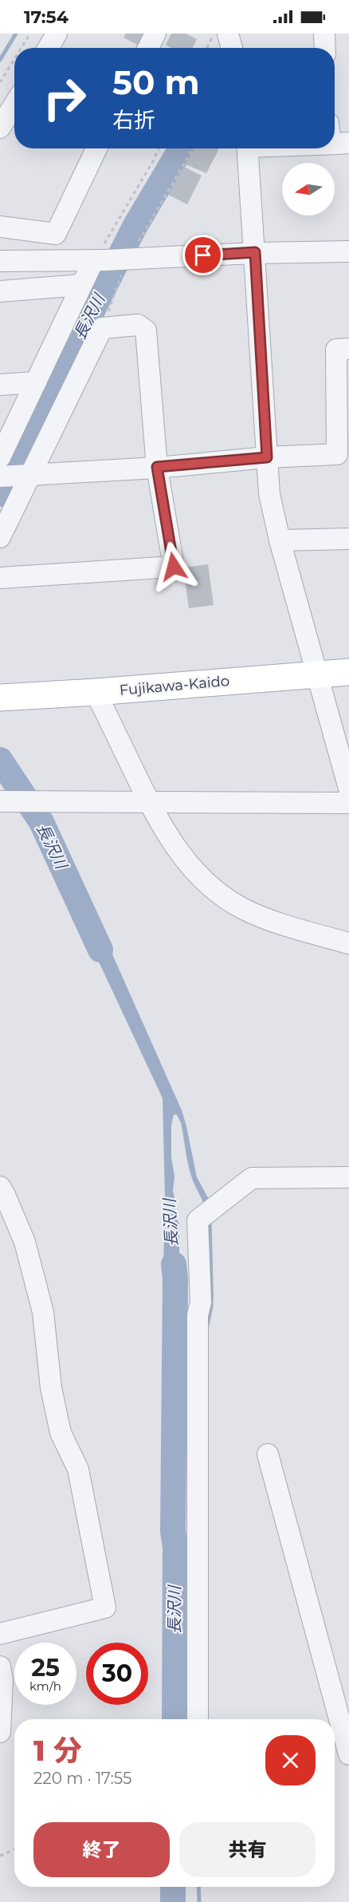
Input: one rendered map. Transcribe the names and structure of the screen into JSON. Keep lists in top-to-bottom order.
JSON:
{
  "streets": {
    "main road": ["Fujikawa-Kaido"]
  },
  "water": ["長沢川"],
  "north": "left",
  "page": {
    "status": "17:54",
    "turn": ["50 m", "右折"],
    "speed": "25 km/h",
    "limit": "30",
    "heading": ["1 分", "220 m · 17:55"],
    "buttons": ["終了", "共有"]
  }
}
